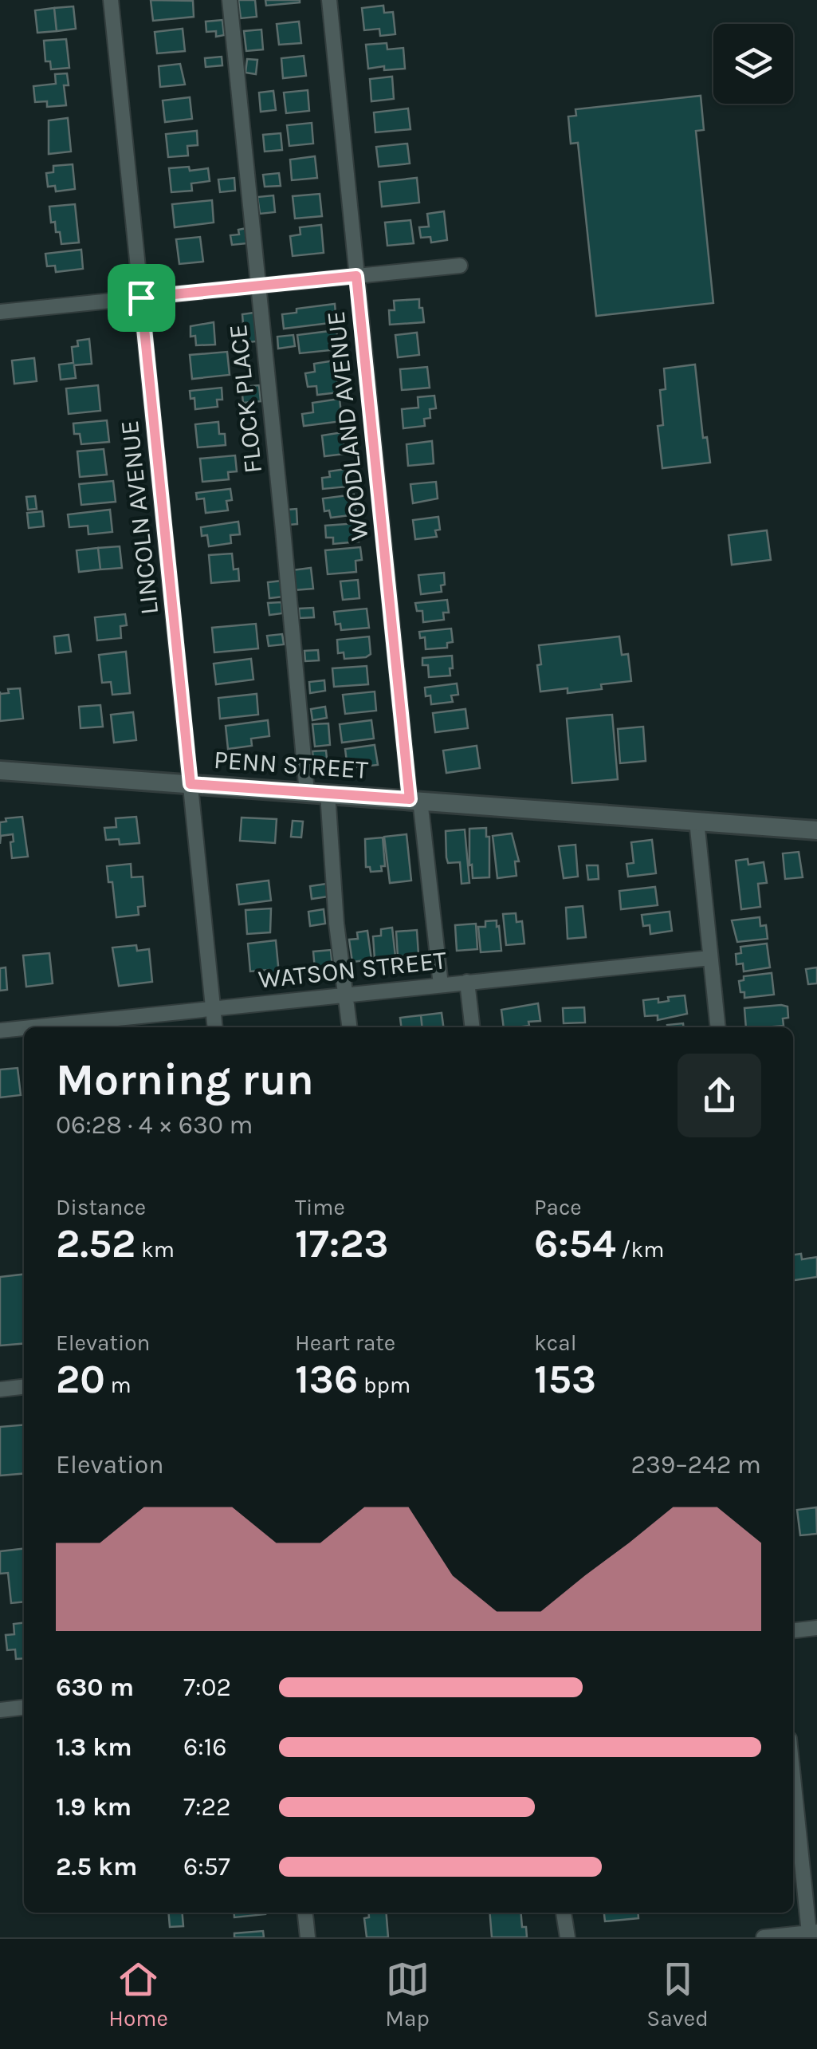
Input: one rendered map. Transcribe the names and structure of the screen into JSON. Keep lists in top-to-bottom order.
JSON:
{
  "streets": {
    "street": [
      "FLOCK PLACE",
      "WOODLAND AVENUE",
      "LINCOLN AVENUE",
      "PENN STREET",
      "WATSON STREET"
    ]
  },
  "crossings": [
    ["FLOCK PLACE", "PENN STREET"],
    ["WOODLAND AVENUE", "PENN STREET"],
    ["WOODLAND AVENUE", "WATSON STREET"],
    ["LINCOLN AVENUE", "PENN STREET"],
    ["LINCOLN AVENUE", "WATSON STREET"]
  ],
  "page": {
    "heading": ["Morning run", "06:28 · 4 × 630 m"],
    "stats": [
      ["Distance", "2.52 km"],
      ["Time", "17:23"],
      ["Pace", "6:54 /km"],
      ["Elevation", "20 m"],
      ["Heart rate", "136 bpm"],
      ["kcal", "153"]
    ],
    "chart": ["Elevation", "239–242 m"],
    "list": [
      {
        "name": "630 m",
        "note": "7:02"
      },
      {
        "name": "1.3 km",
        "note": "6:16"
      },
      {
        "name": "1.9 km",
        "note": "7:22"
      },
      {
        "name": "2.5 km",
        "note": "6:57"
      }
    ],
    "tabs": ["Home", "Map", "Saved"]
  }
}
